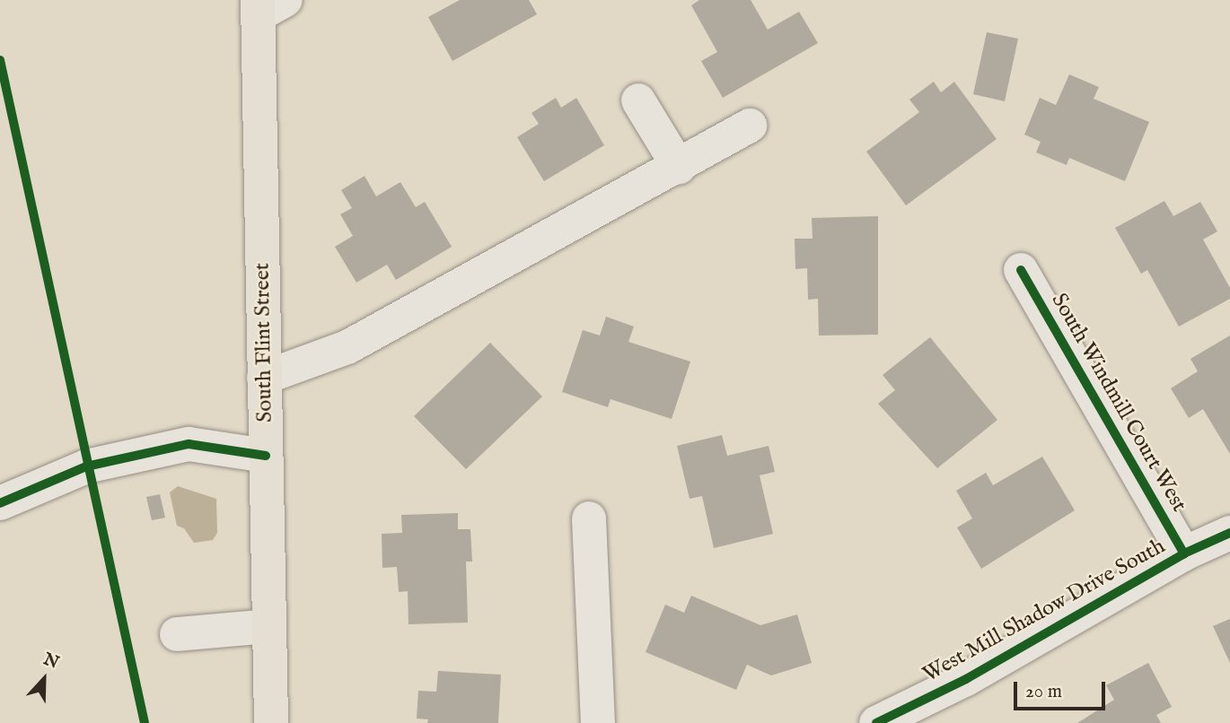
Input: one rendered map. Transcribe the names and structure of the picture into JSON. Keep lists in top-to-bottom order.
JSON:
{
  "streets": {
    "main road": ["South Flint Street"],
    "street": ["South Windmill Court West", "West Mill Shadow Drive South"]
  },
  "crossings": [
    ["South Windmill Court West", "West Mill Shadow Drive South"]
  ],
  "scale_bar": "20 m",
  "north": "top"
}
